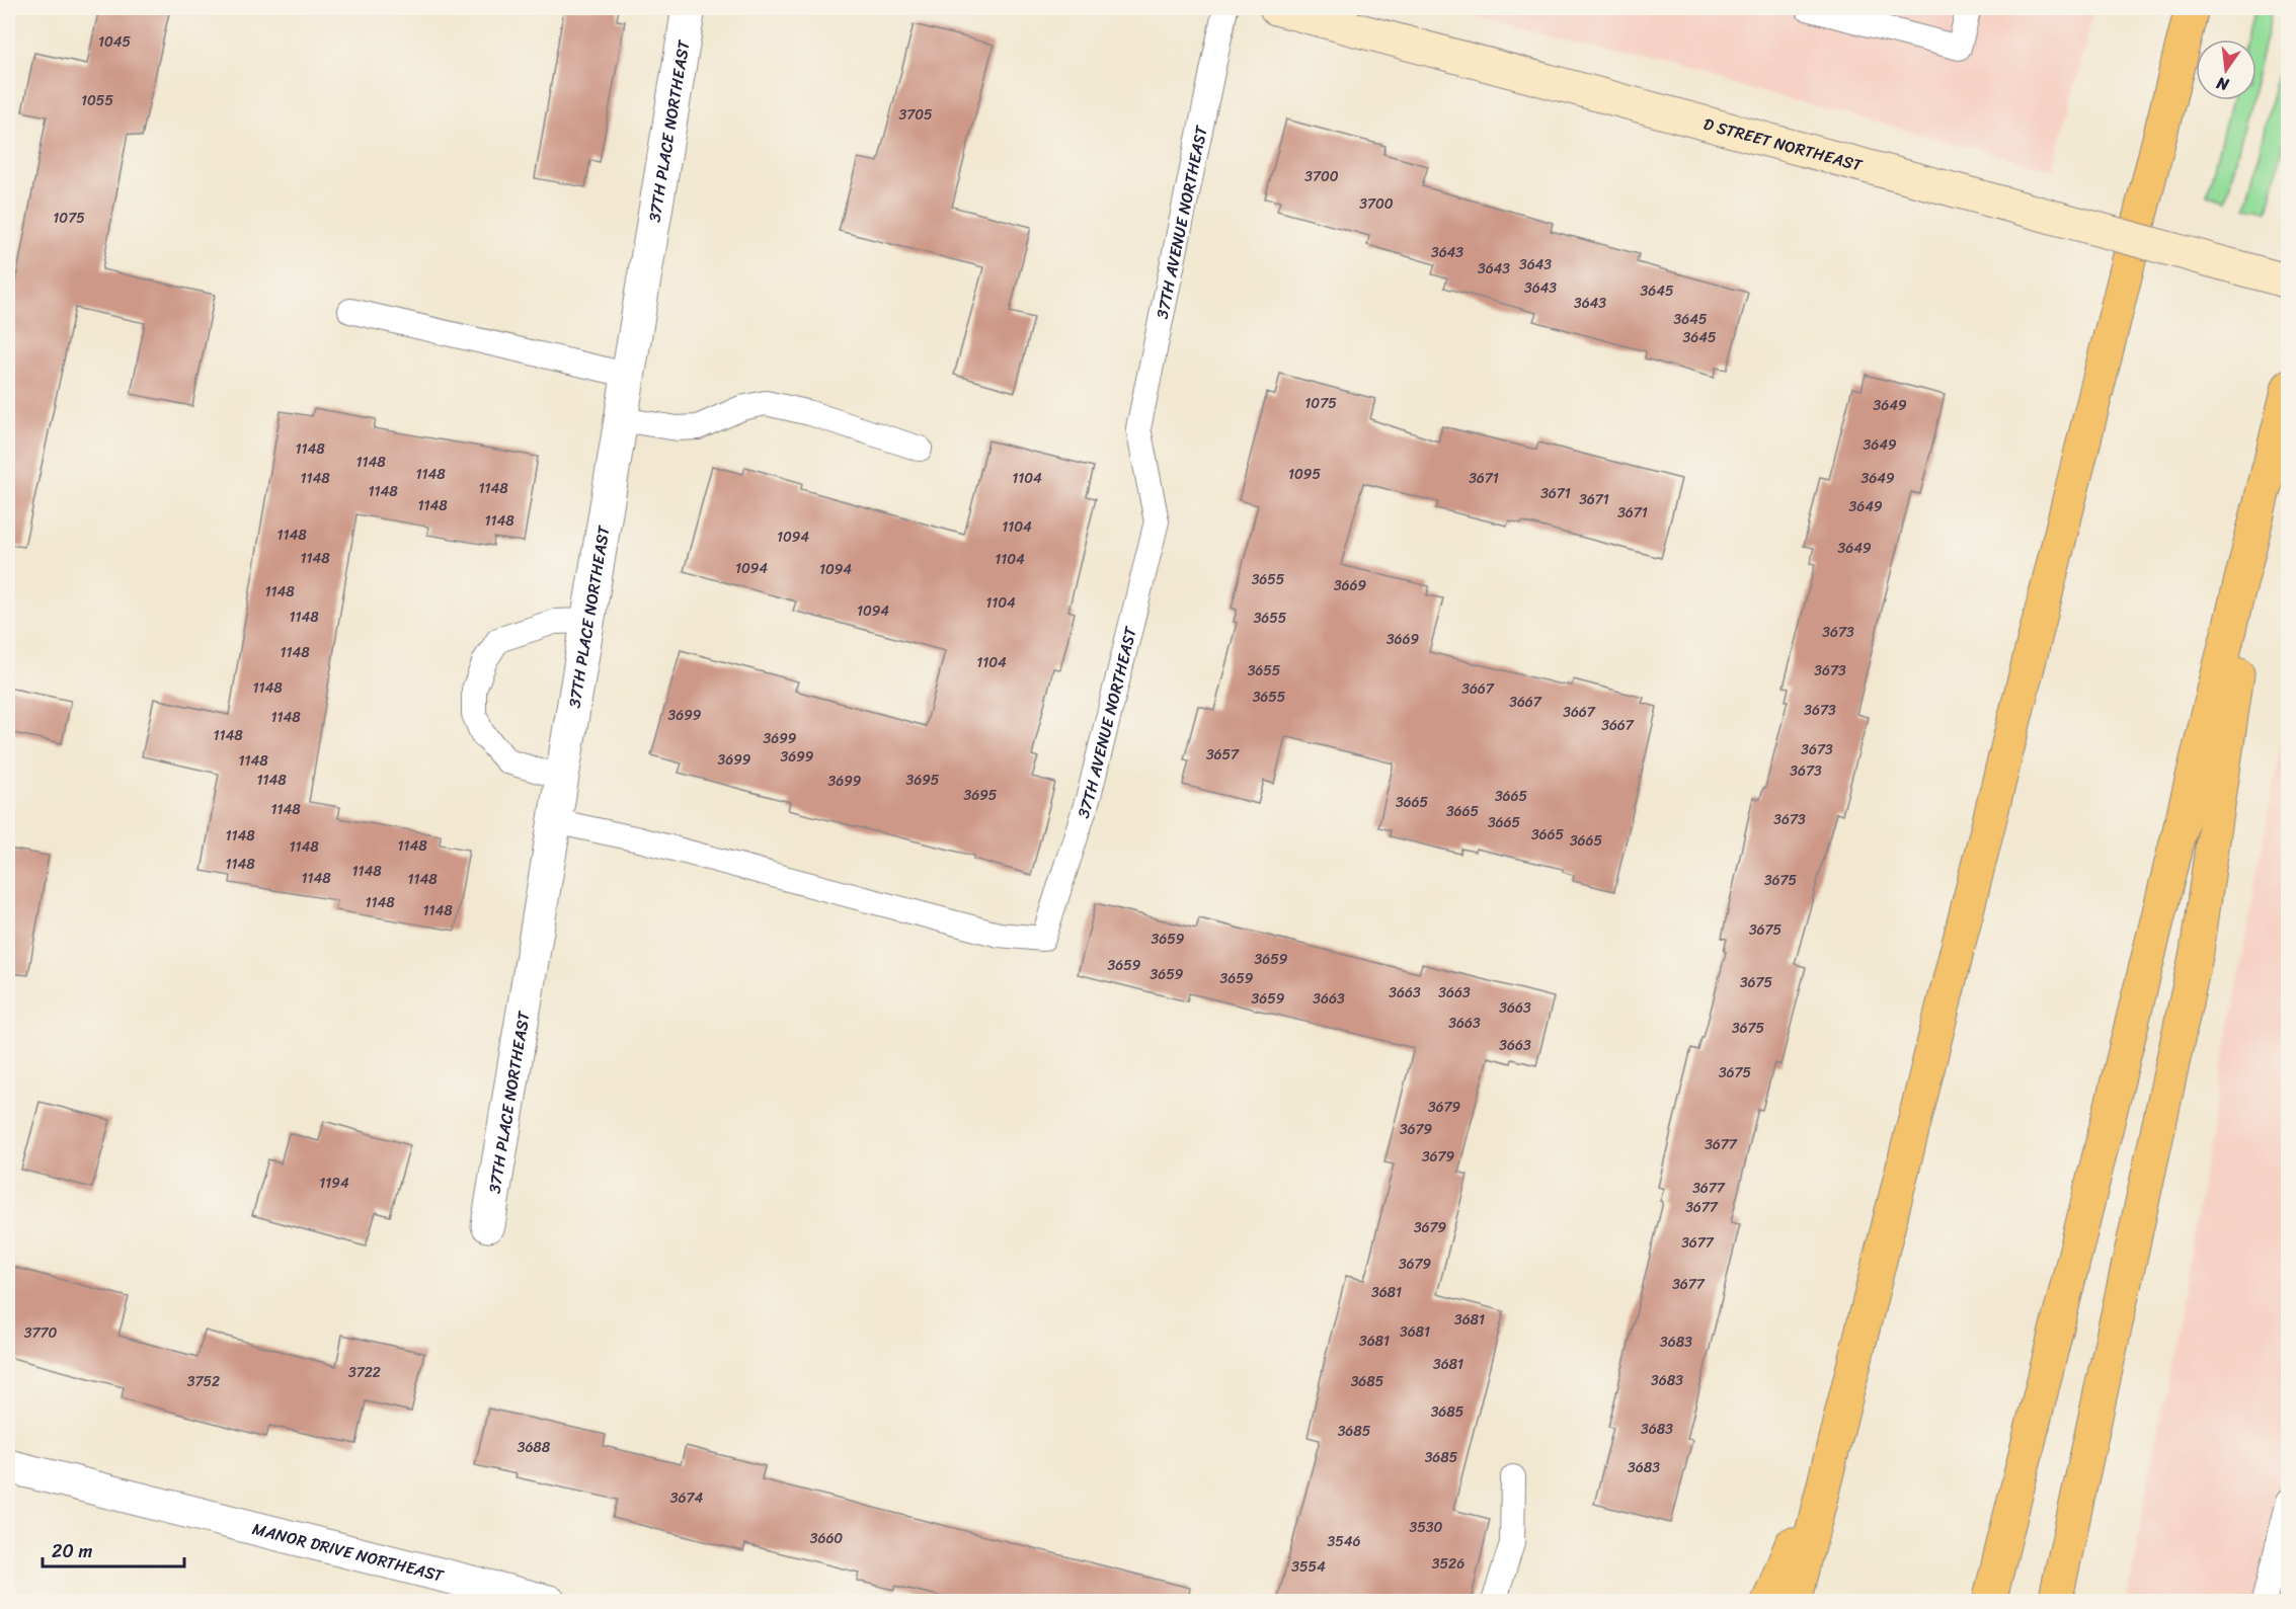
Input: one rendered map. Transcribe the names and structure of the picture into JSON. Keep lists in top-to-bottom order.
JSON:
{
  "streets": {
    "street": ["37TH PLACE NORTHEAST", "D STREET NORTHEAST", "MANOR DRIVE NORTHEAST"],
    "lane": ["37TH AVENUE NORTHEAST"]
  },
  "crossings": [
    ["37TH PLACE NORTHEAST", "37TH AVENUE NORTHEAST"]
  ],
  "house_numbers": [
    "1045",
    "1055",
    "3705",
    "3700",
    "3700",
    "1075",
    "3643",
    "3643",
    "3643",
    "3643",
    "3645",
    "3643",
    "3645",
    "3645",
    "1075",
    "3649",
    "3649",
    "1148",
    "1148",
    "1148",
    "1095",
    "1148",
    "1104",
    "3671",
    "3649",
    "1148",
    "1148",
    "3671",
    "3671",
    "1148",
    "3649",
    "3671",
    "1148",
    "1104",
    "1148",
    "1094",
    "3649",
    "1148",
    "1104",
    "1094",
    "1094",
    "3655",
    "3669",
    "1148",
    "1104",
    "1094",
    "1148",
    "3655",
    "3673",
    "3669",
    "1148",
    "1104",
    "3655",
    "3673",
    "1148",
    "3667",
    "3655",
    "3667",
    "3673",
    "3667",
    "3699",
    "1148",
    "3667",
    "1148",
    "3699",
    "3673",
    "3657",
    "3699",
    "3699",
    "1148",
    "3673",
    "1148",
    "3695",
    "3699",
    "3695",
    "3665",
    "3665",
    "1148",
    "3665",
    "3673",
    "3665",
    "3665",
    "1148",
    "3665",
    "1148",
    "1148",
    "1148",
    "1148",
    "1148",
    "1148",
    "3675",
    "1148",
    "1148",
    "3675",
    "3659",
    "3659",
    "3659",
    "3659",
    "3659",
    "3675",
    "3663",
    "3663",
    "3659",
    "3663",
    "3663",
    "3663",
    "3675",
    "3663",
    "3675",
    "3679",
    "3679",
    "3677",
    "3679",
    "1194",
    "3677",
    "3677",
    "3679",
    "3677",
    "3679",
    "3677",
    "3681",
    "3681",
    "3681",
    "3770",
    "3681",
    "3683",
    "3681",
    "3722",
    "3683",
    "3752",
    "3685",
    "3685",
    "3683",
    "3685",
    "3688",
    "3685",
    "3683",
    "3674",
    "3530",
    "3660",
    "3546",
    "3526",
    "3554"
  ],
  "scale_bar": "20 m",
  "north": "bottom"
}
